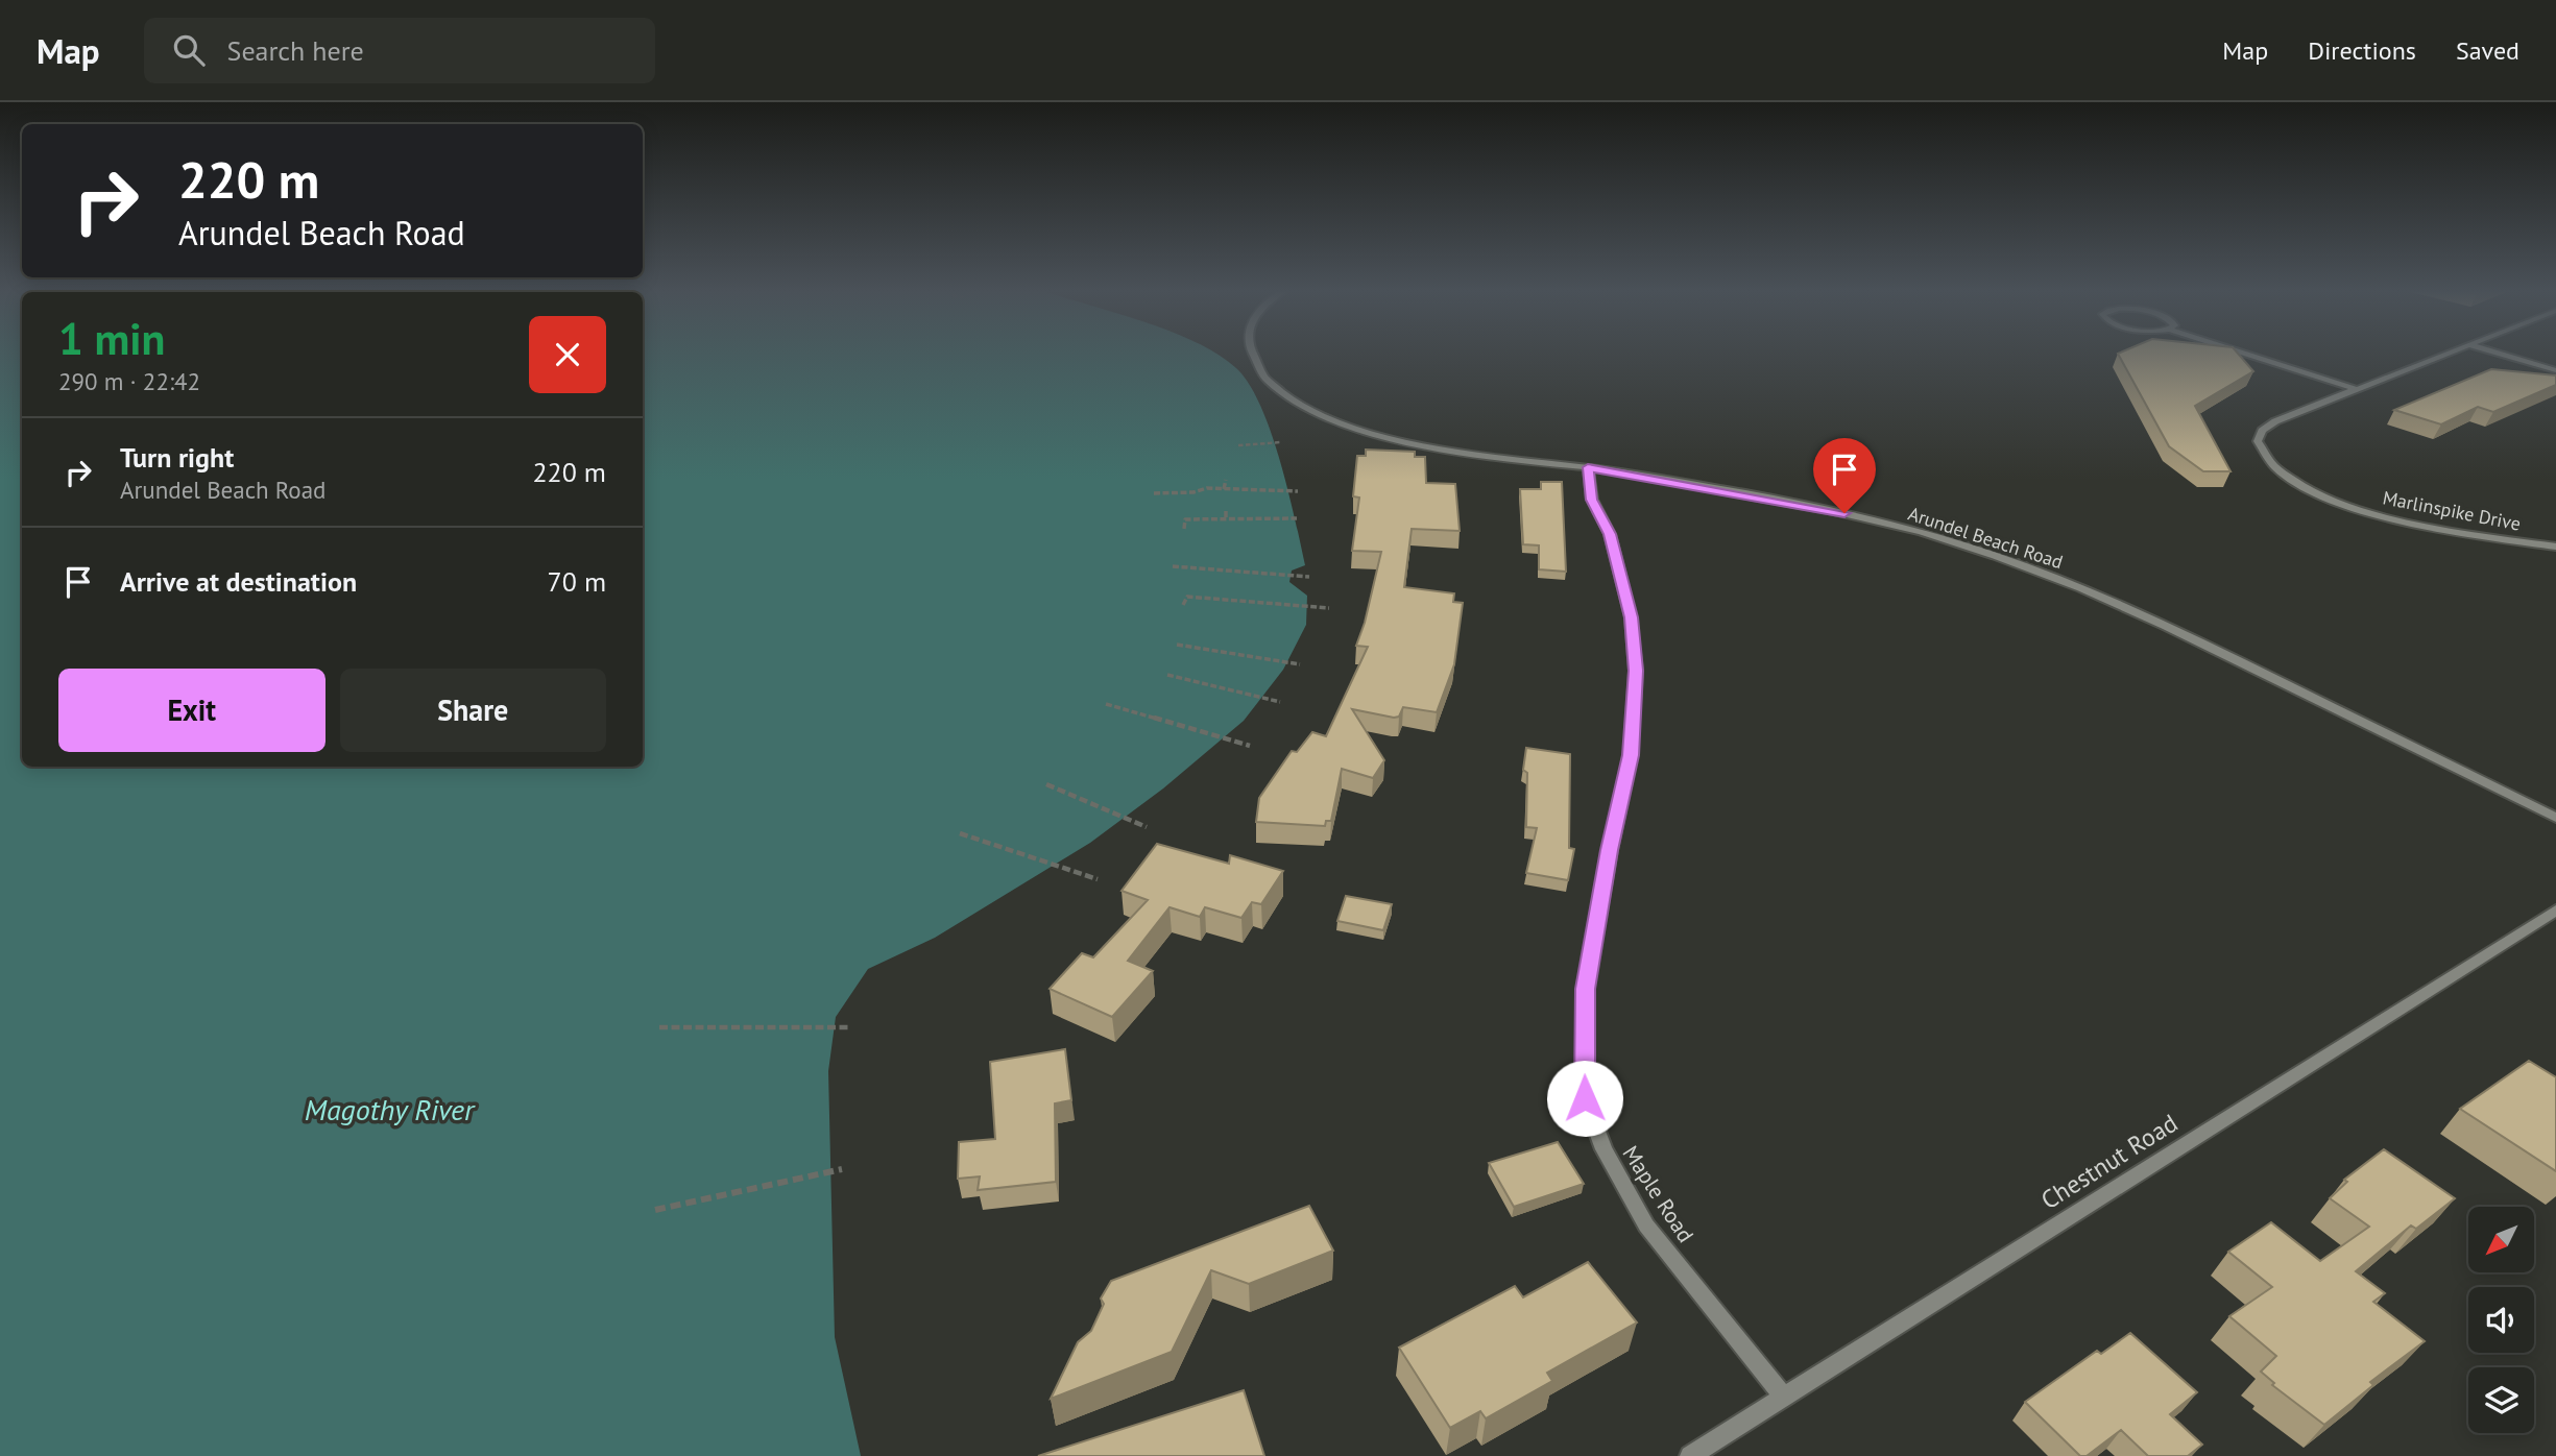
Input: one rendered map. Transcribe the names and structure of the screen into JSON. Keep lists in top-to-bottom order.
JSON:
{
  "streets": {
    "street": [
      "Marlinspike Drive",
      "Arundel Beach Road",
      "Chestnut Road",
      "Maple Road"
    ]
  },
  "crossings": [
    ["Arundel Beach Road", "Maple Road"],
    ["Chestnut Road", "Maple Road"]
  ],
  "water": ["Magothy River"],
  "north": "bottom left",
  "page": {
    "header": "Map",
    "search": "Search here",
    "nav": ["Map", "Directions", "Saved"],
    "turn": ["220 m", "Arundel Beach Road"],
    "heading": ["1 min", "290 m · 22:42"],
    "list": [
      {
        "name": "Turn right",
        "note": "Arundel Beach Road",
        "value": "220 m"
      },
      {
        "name": "Arrive at destination",
        "value": "70 m"
      }
    ],
    "buttons": ["Exit", "Share"]
  }
}
